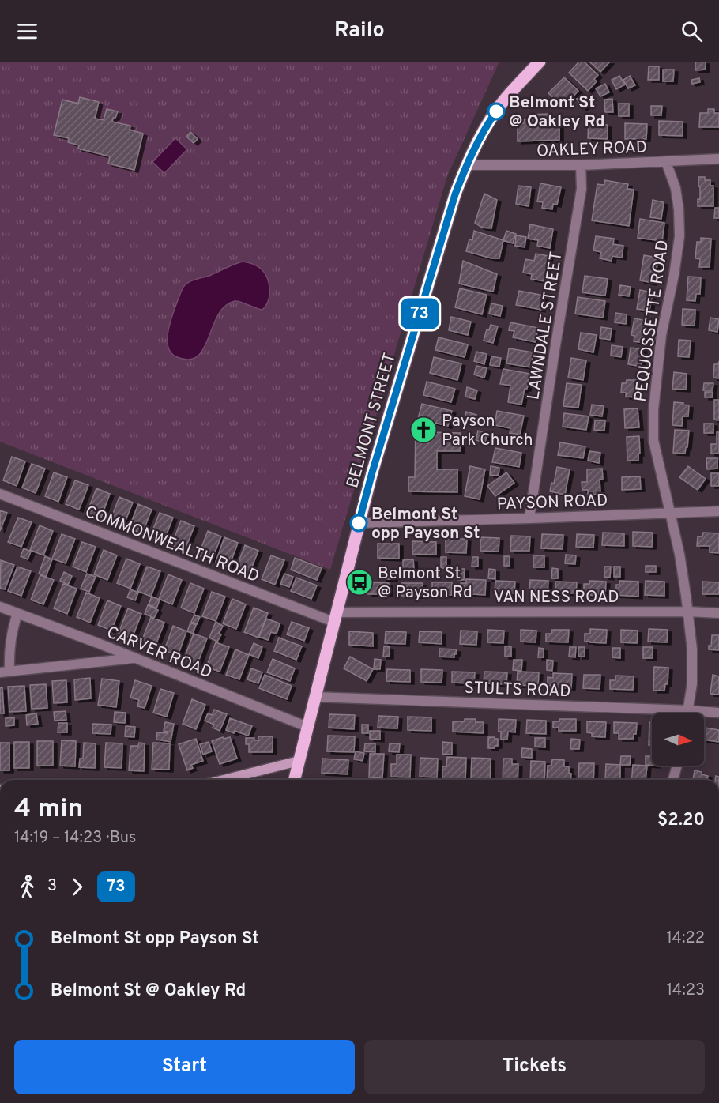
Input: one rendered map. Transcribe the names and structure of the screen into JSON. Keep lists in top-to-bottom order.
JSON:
{
  "streets": {
    "main road": ["BELMONT STREET"],
    "street": [
      "OAKLEY ROAD",
      "PEQUOSSETTE ROAD",
      "LAWNDALE STREET",
      "PAYSON ROAD",
      "COMMONWEALTH ROAD",
      "VAN NESS ROAD",
      "CARVER ROAD",
      "STULTS ROAD"
    ]
  },
  "crossings": [
    ["OAKLEY ROAD", "PEQUOSSETTE ROAD"],
    ["OAKLEY ROAD", "LAWNDALE STREET"],
    ["OAKLEY ROAD", "BELMONT STREET"],
    ["PEQUOSSETTE ROAD", "PAYSON ROAD"],
    ["PEQUOSSETTE ROAD", "VAN NESS ROAD"],
    ["PEQUOSSETTE ROAD", "STULTS ROAD"],
    ["LAWNDALE STREET", "PAYSON ROAD"],
    ["BELMONT STREET", "PAYSON ROAD"],
    ["BELMONT STREET", "COMMONWEALTH ROAD"],
    ["BELMONT STREET", "VAN NESS ROAD"],
    ["BELMONT STREET", "CARVER ROAD"],
    ["BELMONT STREET", "STULTS ROAD"],
    ["COMMONWEALTH ROAD", "VAN NESS ROAD"]
  ],
  "places": {
    "other": ["Belmont St @ Oakley Rd", "Belmont St opp Payson St"],
    "church": ["Payson Park Church"],
    "bus stop": ["Belmont St @ Payson Rd"]
  },
  "lines": ["bus line 73"],
  "north": "right",
  "page": {
    "header": "Railo",
    "on_map": "73",
    "heading": ["4 min", "14:19 – 14:23 · Bus", "$2.20"],
    "legs": ["3", "73"],
    "list": [
      {
        "name": "Belmont St opp Payson St",
        "value": "14:22"
      },
      {
        "name": "Belmont St @ Oakley Rd",
        "value": "14:23"
      }
    ],
    "buttons": ["Start", "Tickets"]
  }
}
